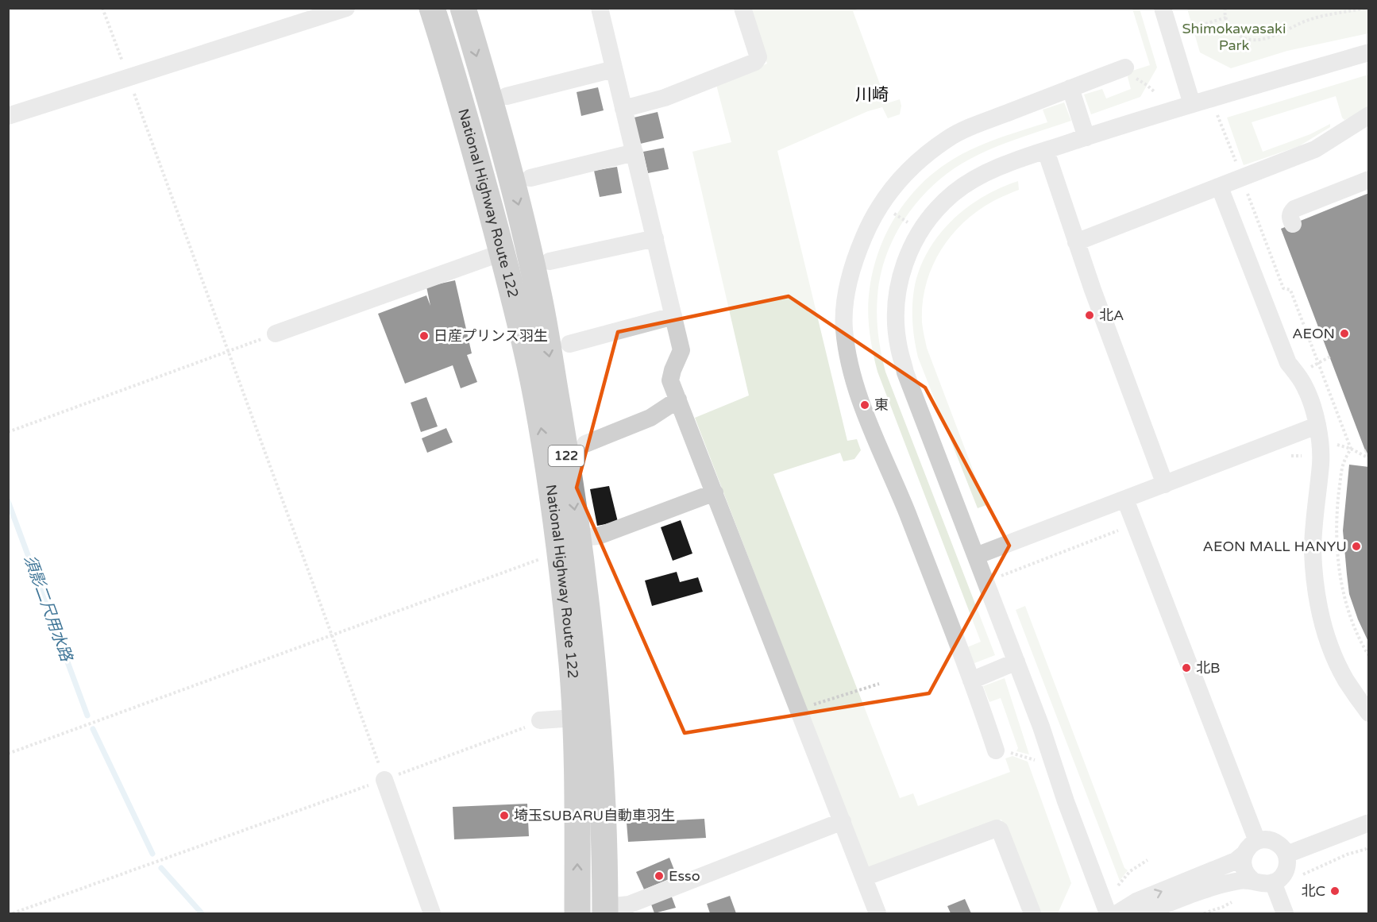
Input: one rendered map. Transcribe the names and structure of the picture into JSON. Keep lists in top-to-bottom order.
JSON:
{
  "streets": {
    "highway": ["National Highway Route 122", "122"]
  },
  "districts": ["川崎"],
  "water": ["須影二尺用水路"],
  "parks": ["Shimokawasaki Park"],
  "places": [
    "北A",
    "AEON",
    "日産プリンス羽生",
    "東",
    "AEON MALL HANYU",
    "北B",
    "埼玉SUBARU自動車羽生",
    "Esso",
    "北C"
  ]
}
